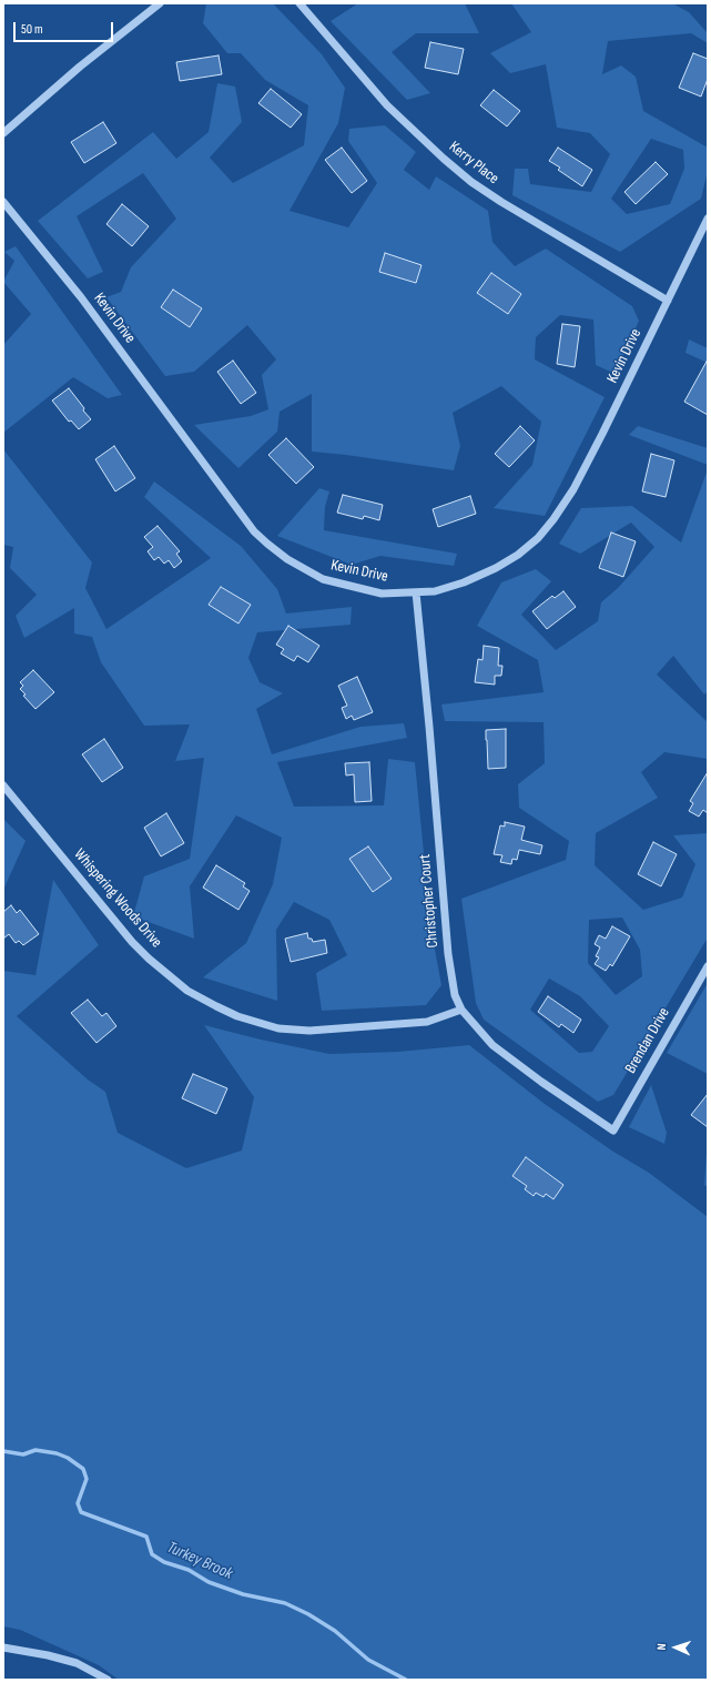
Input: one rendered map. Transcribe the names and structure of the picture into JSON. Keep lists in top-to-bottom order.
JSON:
{
  "streets": {
    "street": [
      "Kerry Place",
      "Kevin Drive",
      "Whispering Woods Drive",
      "Christopher Court",
      "Brendan Drive"
    ]
  },
  "crossings": [
    ["Kerry Place", "Kevin Drive"],
    ["Kevin Drive", "Christopher Court"],
    ["Whispering Woods Drive", "Christopher Court"],
    ["Christopher Court", "Brendan Drive"]
  ],
  "water": ["Turkey Brook"],
  "scale_bar": "50 m",
  "north": "left"
}
